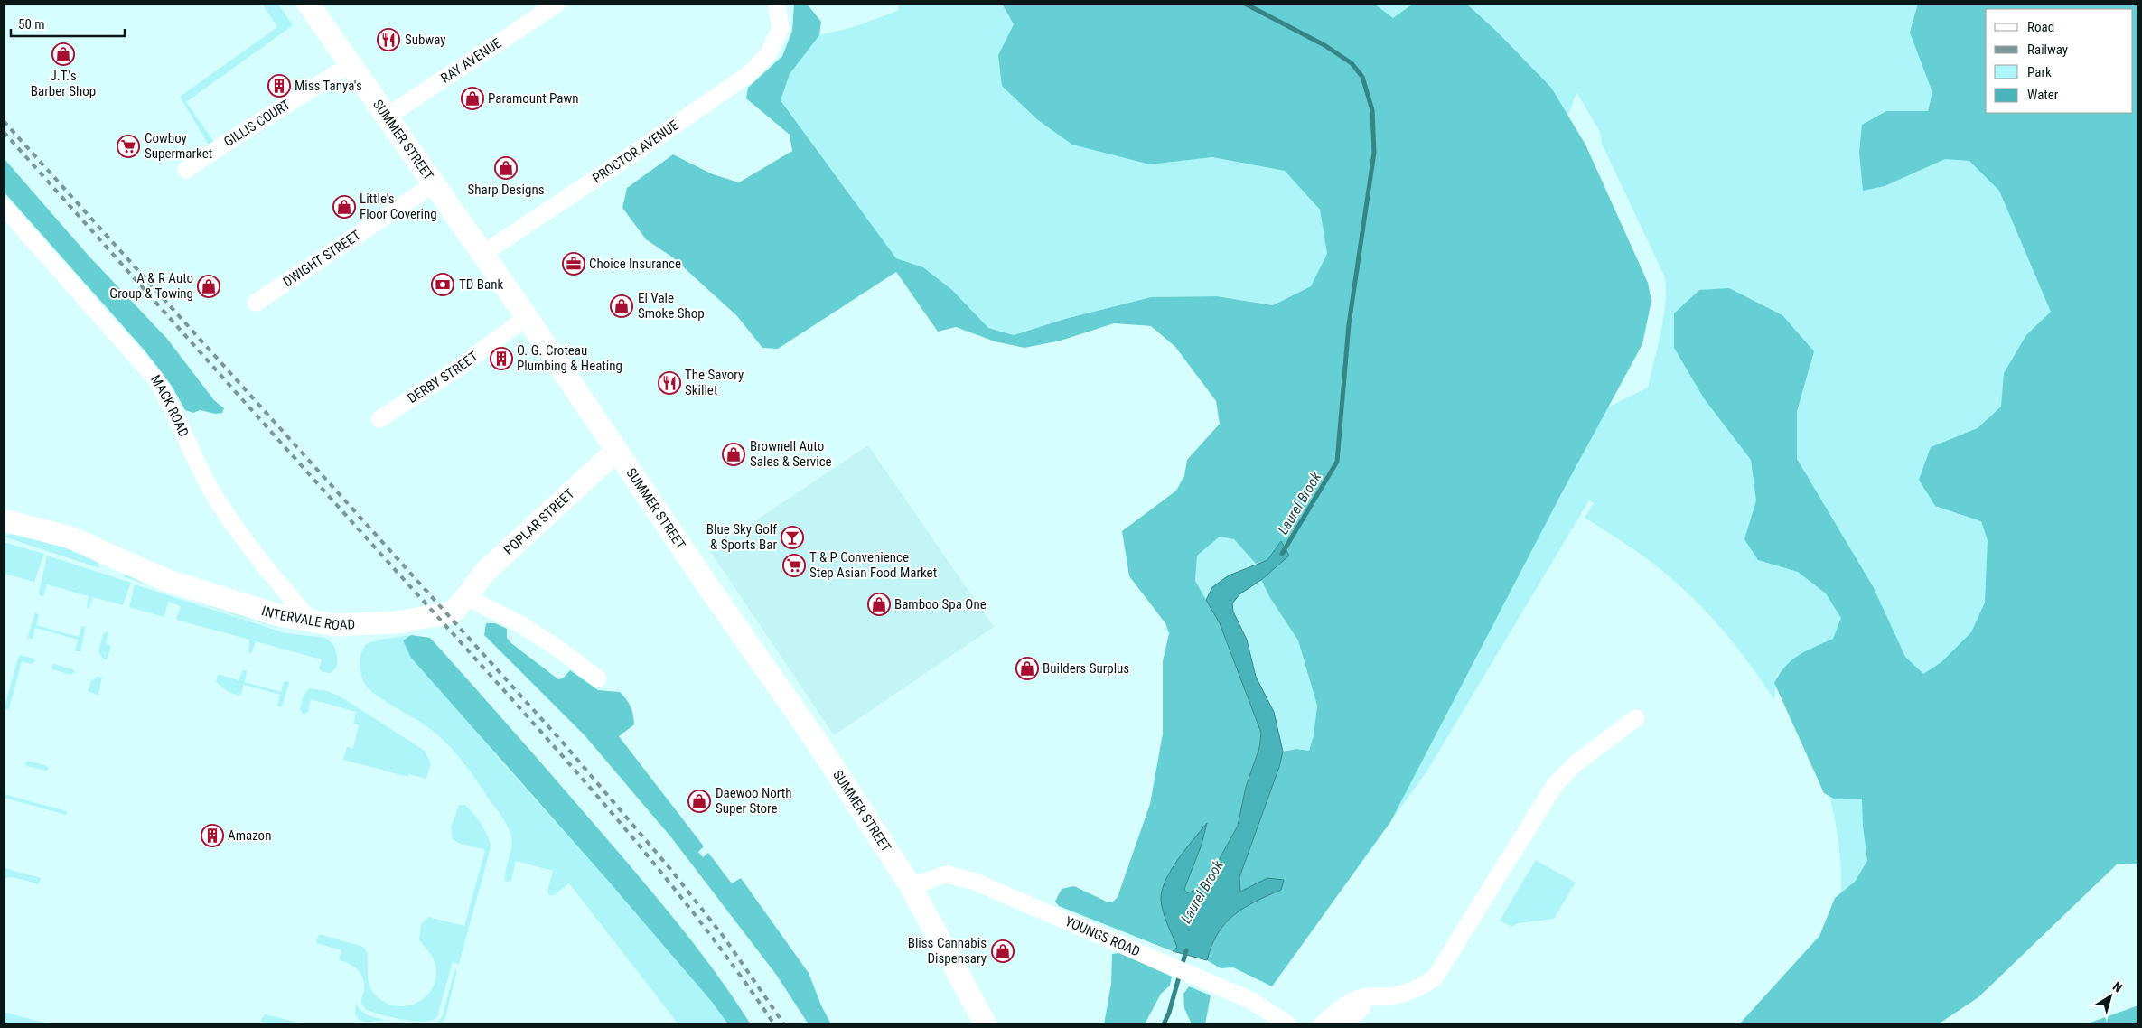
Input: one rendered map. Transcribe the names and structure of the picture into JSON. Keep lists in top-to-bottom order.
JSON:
{
  "streets": {
    "main road": ["SUMMER STREET", "POPLAR STREET", "INTERVALE ROAD"],
    "street": [
      "RAY AVENUE",
      "GILLIS COURT",
      "PROCTOR AVENUE",
      "DWIGHT STREET",
      "DERBY STREET",
      "MACK ROAD",
      "YOUNGS ROAD"
    ]
  },
  "crossings": [
    ["RAY AVENUE", "SUMMER STREET"],
    ["GILLIS COURT", "SUMMER STREET"],
    ["SUMMER STREET", "PROCTOR AVENUE"],
    ["SUMMER STREET", "DWIGHT STREET"],
    ["SUMMER STREET", "DERBY STREET"],
    ["SUMMER STREET", "POPLAR STREET"],
    ["SUMMER STREET", "YOUNGS ROAD"],
    ["MACK ROAD", "INTERVALE ROAD"],
    ["POPLAR STREET", "INTERVALE ROAD"]
  ],
  "water": ["Laurel Brook"],
  "places": {
    "restaurant": ["Subway", "The Savory Skillet"],
    "shop": [
      "J.T.'s Barber Shop",
      "Paramount Pawn",
      "Sharp Designs",
      "Little's Floor Covering",
      "A & R Auto Group & Towing",
      "El Vale Smoke Shop",
      "Brownell Auto Sales & Service",
      "Bamboo Spa One",
      "Builders Surplus",
      "Daewoo North Super Store",
      "Bliss Cannabis Dispensary"
    ],
    "building": ["Miss Tanya's", "O. G. Croteau Plumbing & Heating", "Amazon"],
    "supermarket": ["Cowboy Supermarket", "T & P Convenience Step Asian Food Market"],
    "office": ["Choice Insurance"],
    "bank": ["TD Bank"],
    "bar": ["Blue Sky Golf & Sports Bar"]
  },
  "legend": [
    "Road",
    "Railway",
    "Park",
    "Water"
  ],
  "scale_bar": "50 m",
  "north": "top right"
}
